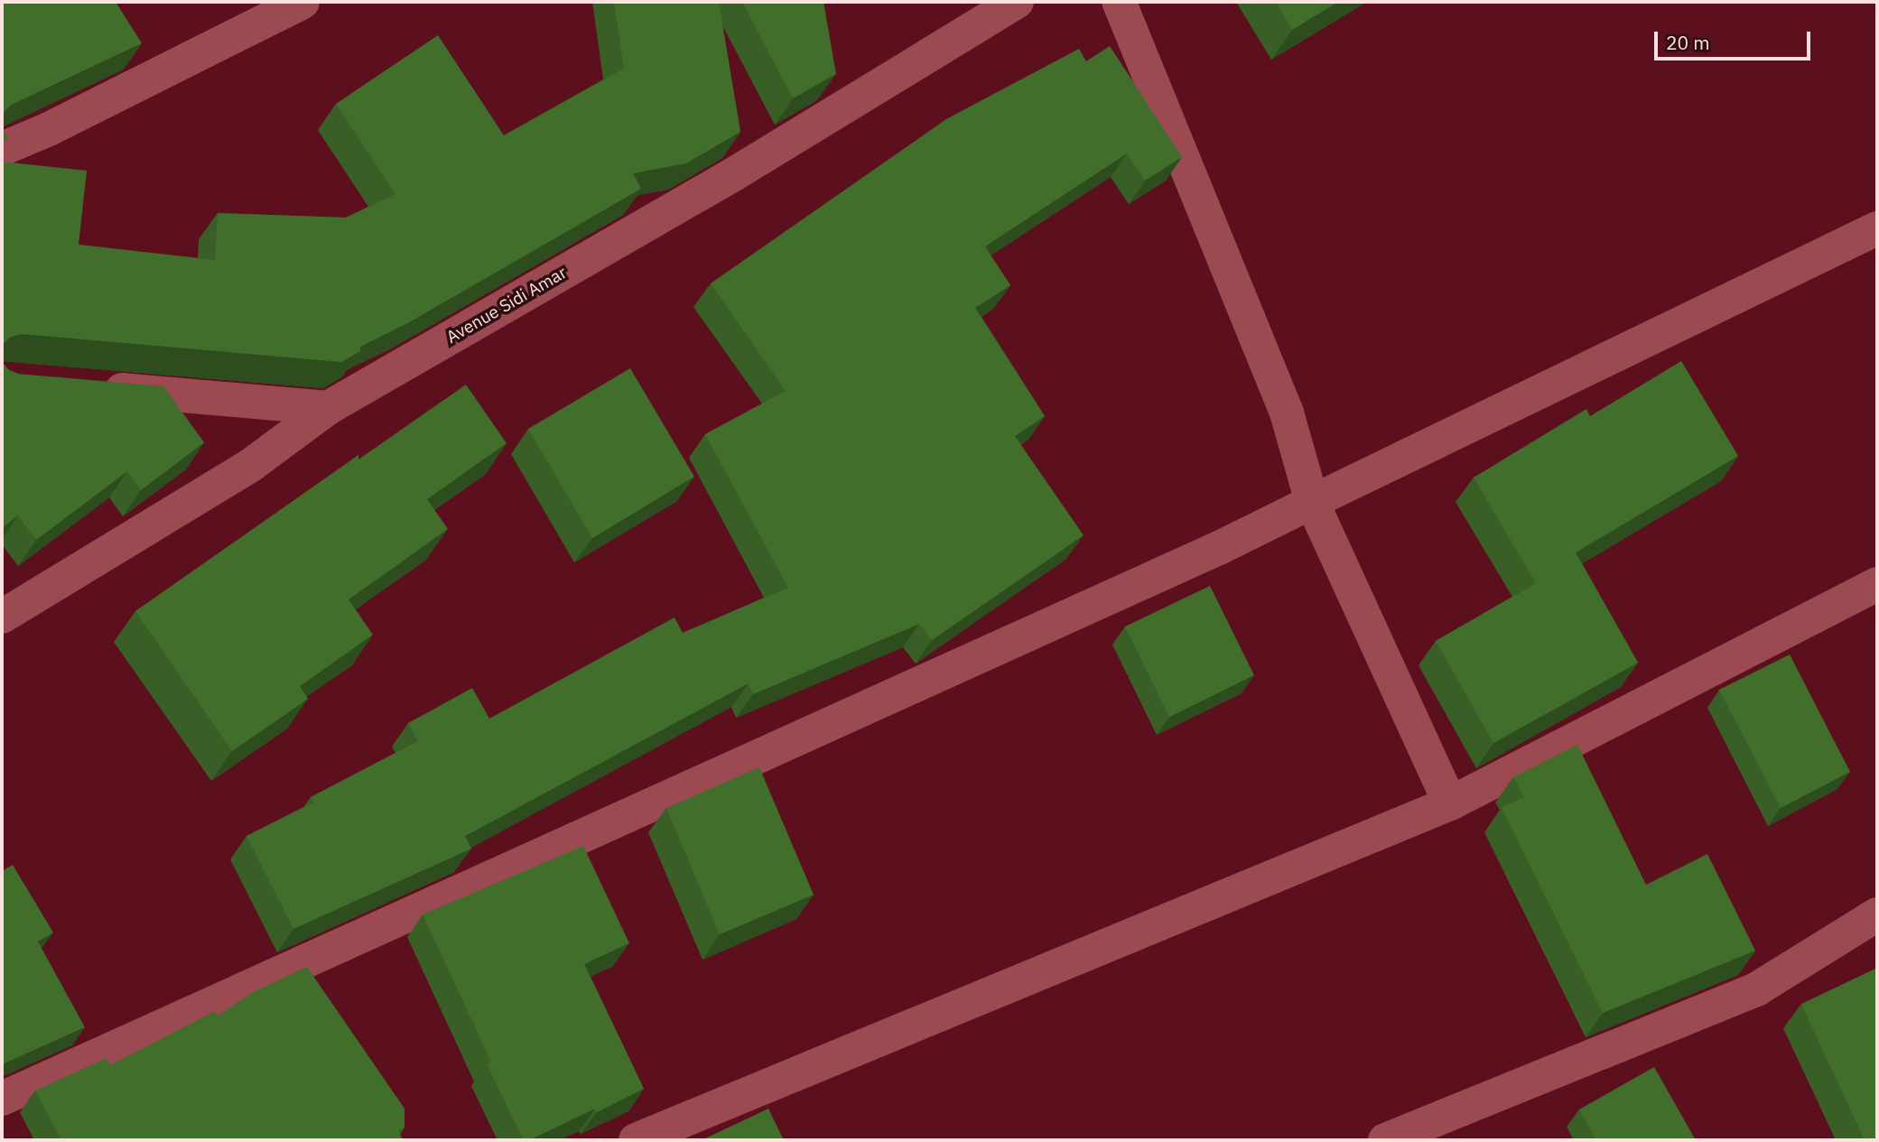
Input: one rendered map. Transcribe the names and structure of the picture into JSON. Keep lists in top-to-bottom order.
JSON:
{
  "streets": {
    "street": ["Avenue Sidi Amar"]
  },
  "scale_bar": "20 m"
}
